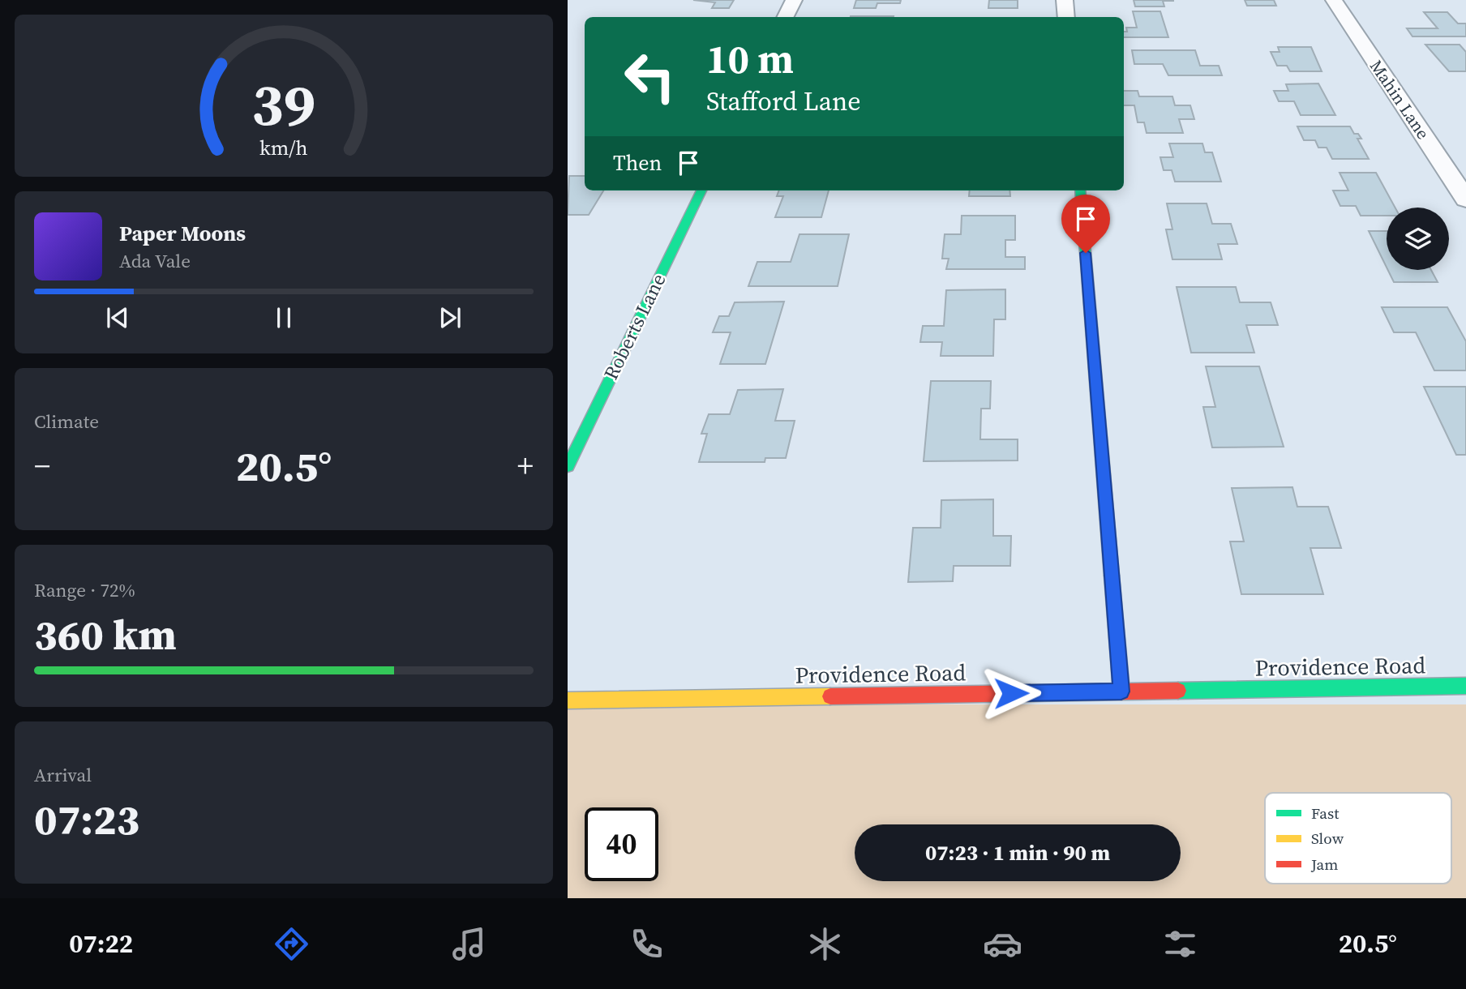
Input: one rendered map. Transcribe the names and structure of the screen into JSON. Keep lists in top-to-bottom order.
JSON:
{
  "streets": {
    "street": ["Mahin Lane", "Roberts Lane", "Providence Road"]
  },
  "legend": ["Fast", "Slow", "Jam"],
  "page": {
    "turn": ["10 m", "Stafford Lane"],
    "then": "Then",
    "song": ["Paper Moons", "Ada Vale"],
    "tile": [
      "Climate",
      ["Range · 72%", "360 km"],
      ["Arrival", "07:23"]
    ],
    "heat": ["−", "20.5°", "+"],
    "limit": "40",
    "trip": "07:23 · 1 min · 90 m",
    "tabs": ["07:22", "20.5°"],
    "gauge": ["39", "km/h"]
  }
}
